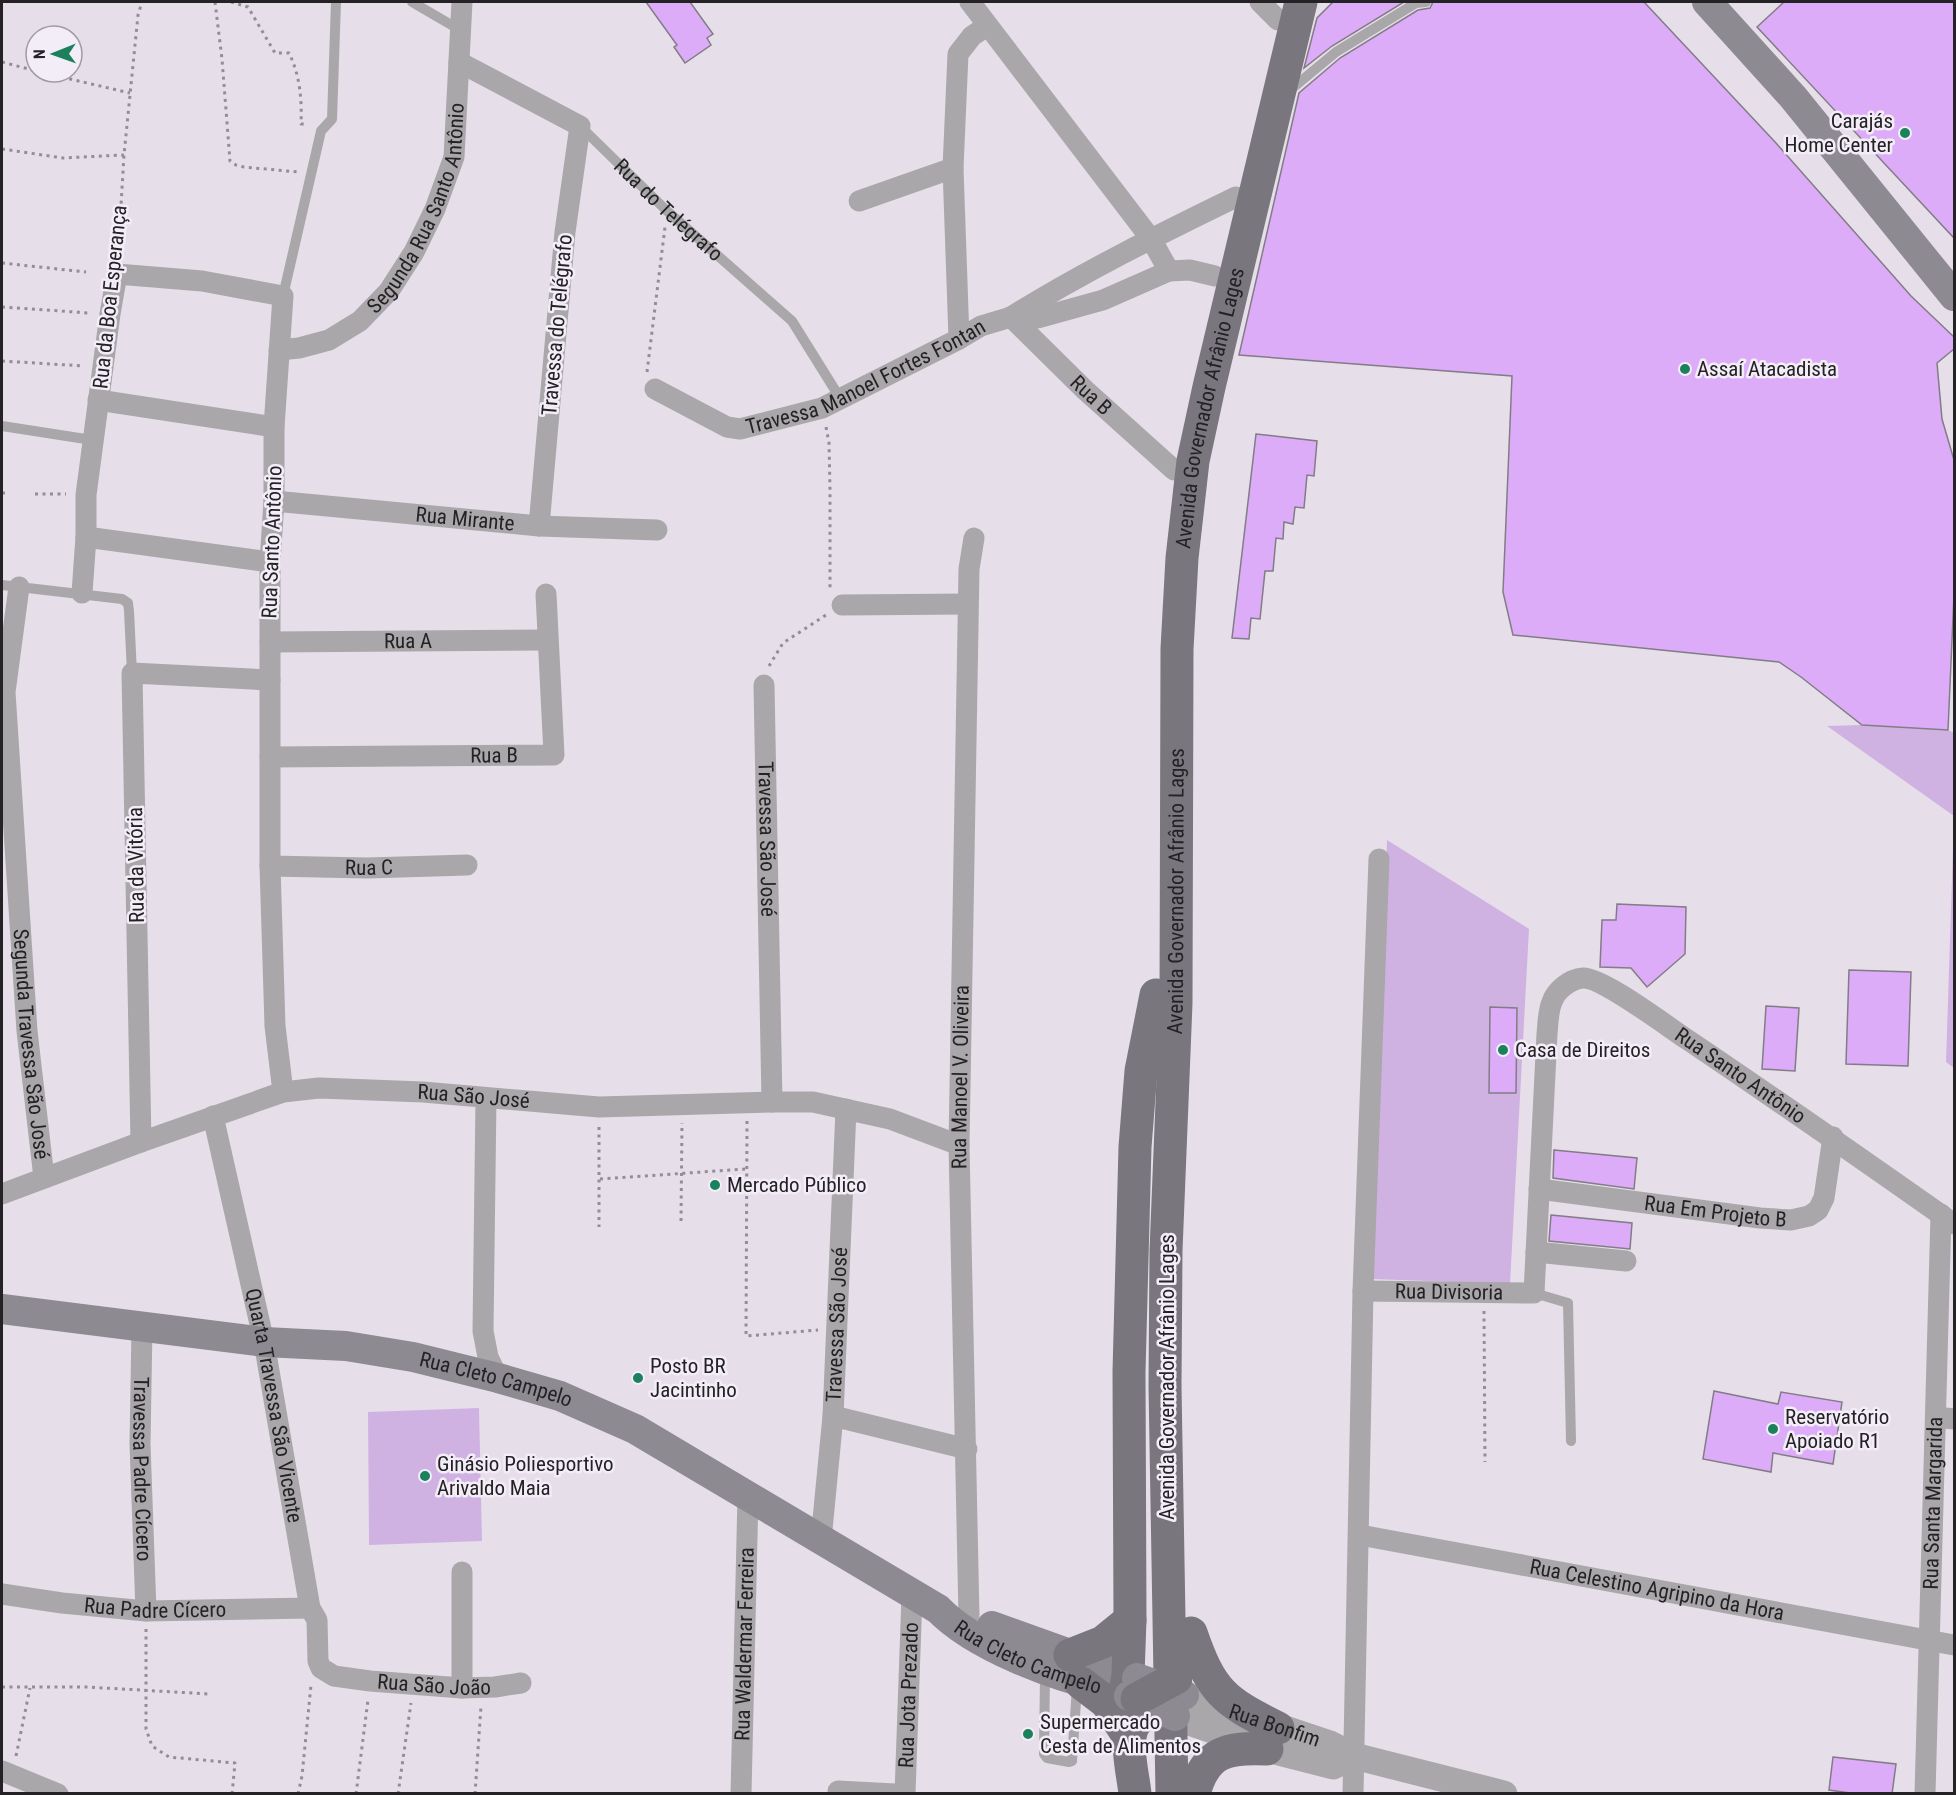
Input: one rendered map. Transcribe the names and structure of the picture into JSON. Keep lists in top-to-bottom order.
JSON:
{
  "streets": {
    "main road": ["Avenida Governador Afrânio Lages", "Rua Cleto Campelo"],
    "street": [
      "Segunda Rua Santo Antônio",
      "Rua do Telégrafo",
      "Rua da Boa Esperança",
      "Travessa do Telégrafo",
      "Travessa Manoel Fortes Fontan",
      "Rua B",
      "Rua Mirante",
      "Rua Santo Antônio",
      "Rua A",
      "Travessa São José",
      "Rua da Vitória",
      "Rua C",
      "Segunda Travessa São José",
      "Rua Manoel V. Oliveira",
      "Rua São José",
      "Rua Em Projeto B",
      "Rua Divisoria",
      "Quarta Travessa São Vicente",
      "Travessa Padre Cícero",
      "Rua Santa Margarida",
      "Rua Celestino Agripino da Hora",
      "Rua Padre Cícero",
      "Rua Waldermar Ferreira",
      "Rua São João",
      "Rua Jota Prezado",
      "Rua Bonfim"
    ]
  },
  "crossings": [
    ["Segunda Rua Santo Antônio", "Rua do Telégrafo"],
    ["Segunda Rua Santo Antônio", "Rua Santo Antônio"],
    ["Rua do Telégrafo", "Travessa do Telégrafo"],
    ["Rua do Telégrafo", "Travessa Manoel Fortes Fontan"],
    ["Rua da Boa Esperança", "Rua da Vitória"],
    ["Travessa do Telégrafo", "Rua Mirante"],
    ["Travessa Manoel Fortes Fontan", "Rua B"],
    ["Travessa Manoel Fortes Fontan", "Avenida Governador Afrânio Lages"],
    ["Rua B", "Avenida Governador Afrânio Lages"],
    ["Rua B", "Rua Santo Antônio"],
    ["Rua B", "Rua A"],
    ["Rua Mirante", "Rua Santo Antônio"],
    ["Rua Santo Antônio", "Rua A"],
    ["Rua Santo Antônio", "Rua C"],
    ["Rua Santo Antônio", "Rua São José"],
    ["Rua Santo Antônio", "Rua Em Projeto B"],
    ["Rua Santo Antônio", "Rua Santa Margarida"],
    ["Travessa São José", "Rua São José"],
    ["Travessa São José", "Rua Cleto Campelo"],
    ["Rua da Vitória", "Rua São José"],
    ["Segunda Travessa São José", "Rua São José"],
    ["Rua Manoel V. Oliveira", "Rua São José"],
    ["Rua Manoel V. Oliveira", "Rua Cleto Campelo"],
    ["Rua São José", "Quarta Travessa São Vicente"],
    ["Rua Cleto Campelo", "Quarta Travessa São Vicente"],
    ["Rua Cleto Campelo", "Travessa Padre Cícero"],
    ["Rua Cleto Campelo", "Rua Waldermar Ferreira"],
    ["Rua Cleto Campelo", "Rua Jota Prezado"],
    ["Rua Cleto Campelo", "Rua Bonfim"],
    ["Quarta Travessa São Vicente", "Rua Padre Cícero"],
    ["Quarta Travessa São Vicente", "Rua São João"],
    ["Travessa Padre Cícero", "Rua Padre Cícero"],
    ["Rua Santa Margarida", "Rua Celestino Agripino da Hora"]
  ],
  "places": [
    "Carajás Home Center",
    "Assaí Atacadista",
    "Casa de Direitos",
    "Mercado Público",
    "Posto BR Jacintinho",
    "Reservatório Apoiado R1",
    "Ginásio Poliesportivo Arivaldo Maia",
    "Supermercado Cesta de Alimentos"
  ],
  "north": "left"
}
